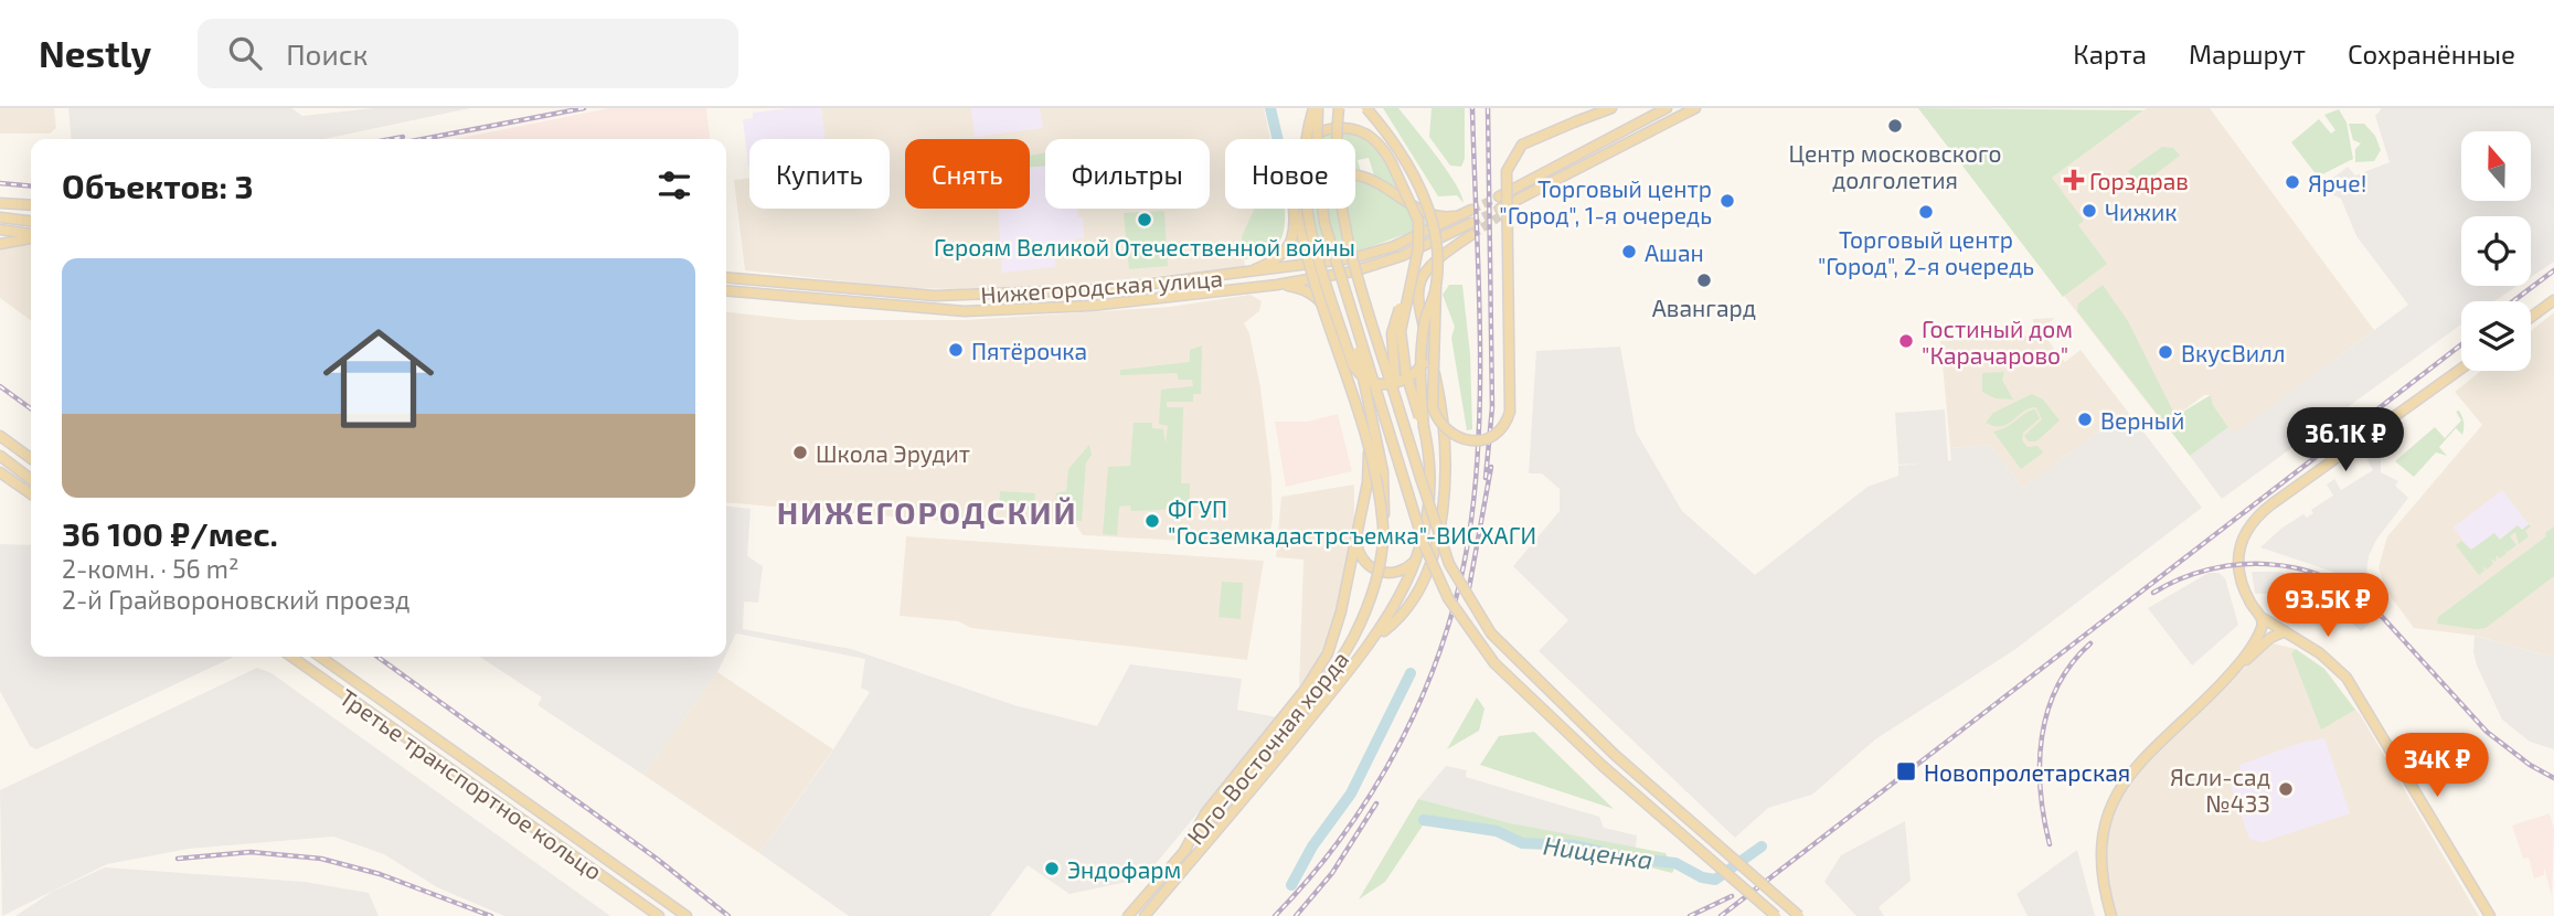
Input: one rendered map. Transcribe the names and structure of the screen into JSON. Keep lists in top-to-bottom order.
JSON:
{
  "streets": {
    "main road": ["Нижегородская улица", "Юго-Восточная хорда", "Третье транспортное кольцо"]
  },
  "districts": ["НИЖЕГОРОДСКИЙ"],
  "water": ["Нищенка"],
  "places": {
    "other": [
      "Центр московского долголетия",
      "Ярче!",
      "Торговый центр \"Город\", 1-я очередь",
      "Чижик",
      "Торговый центр \"Город\", 2-я очередь",
      "Героям Великой Отечественной войны",
      "Ашан",
      "Авангард",
      "Гостиный дом \"Карачарово\"",
      "Пятёрочка",
      "ВкусВилл",
      "Верный",
      "Школа Эрудит",
      "ФГУП \"Госземкадастрсъемка\"-ВИСХАГИ",
      "Ясли-сад №433",
      "Эндофарм"
    ],
    "health": ["Горздрав"],
    "transit": ["Новопролетарская"]
  },
  "north": "top",
  "page": {
    "header": "Nestly",
    "search": "Поиск",
    "nav": ["Карта", "Маршрут", "Сохранённые"],
    "chip": [
      "Купить",
      "Снять",
      "Фильтры",
      "Новое"
    ],
    "heading": "Объектов: 3",
    "list": [
      {
        "name": "36 100 ₽/мес.",
        "note": "2-комн. · 56 m² · 2-й Грайвороновский проезд"
      }
    ],
    "price": ["36.1K ₽", "93.5K ₽", "34K ₽"]
  }
}
